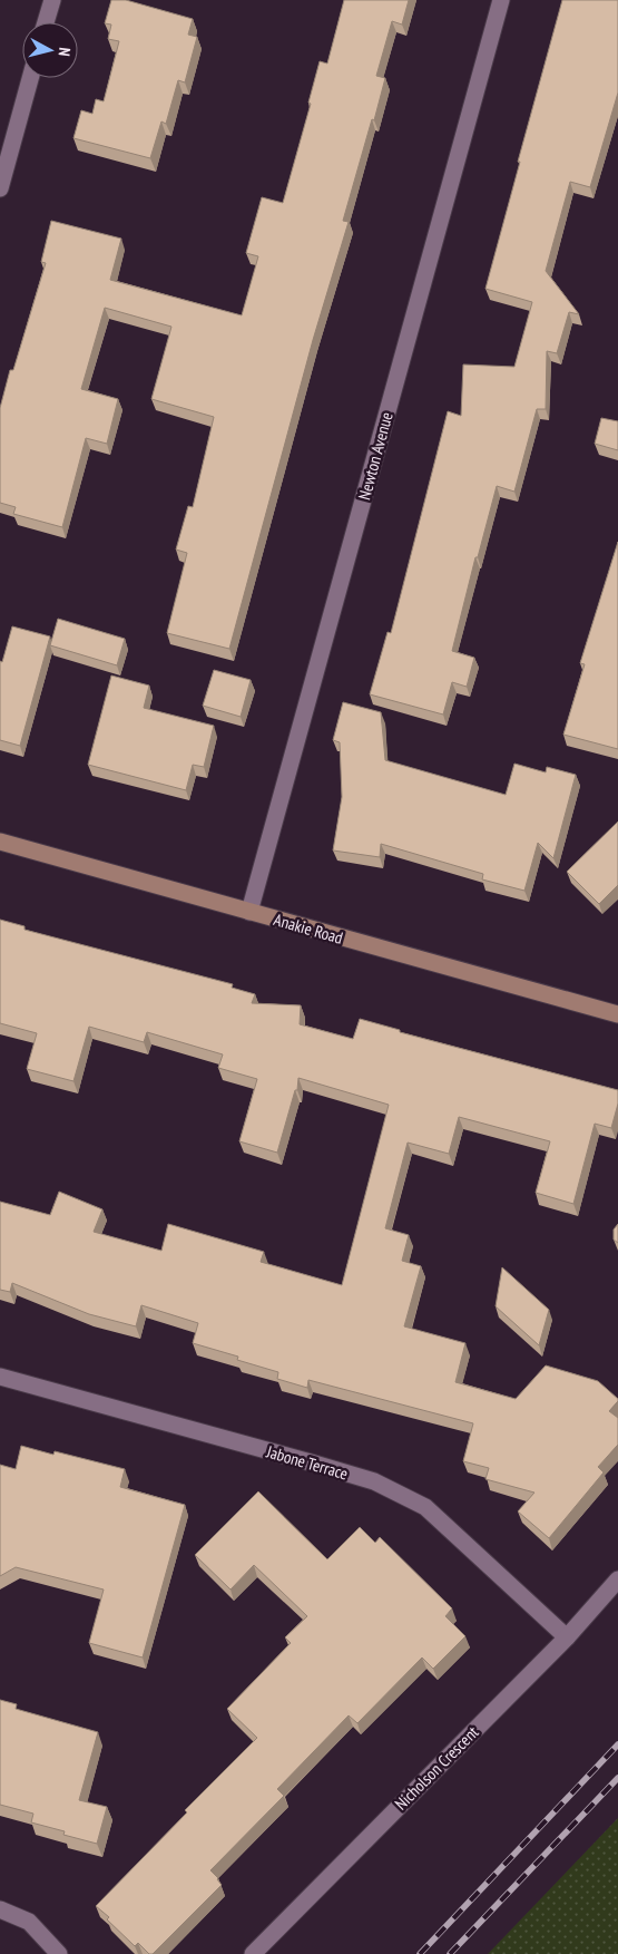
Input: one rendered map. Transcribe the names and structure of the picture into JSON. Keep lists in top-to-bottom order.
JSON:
{
  "streets": {
    "main road": ["Anakie Road"],
    "street": ["Newton Avenue", "Jabone Terrace", "Nicholson Crescent"]
  },
  "crossings": [
    ["Newton Avenue", "Anakie Road"],
    ["Jabone Terrace", "Nicholson Crescent"]
  ],
  "north": "right"
}
